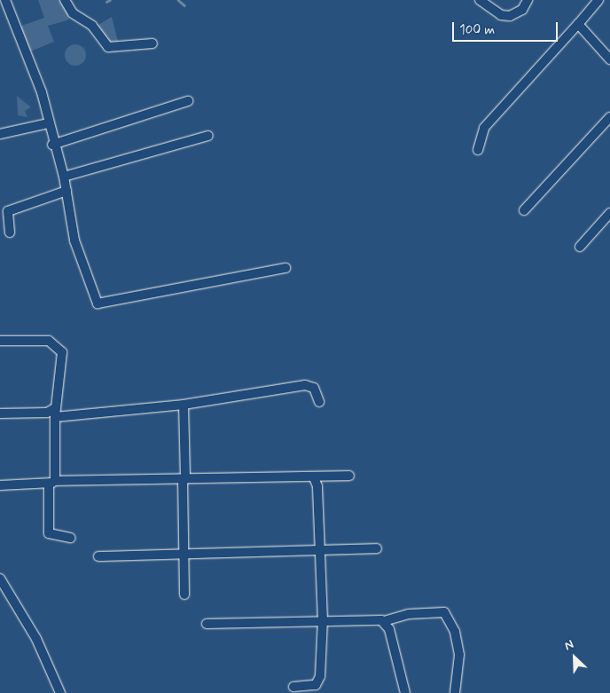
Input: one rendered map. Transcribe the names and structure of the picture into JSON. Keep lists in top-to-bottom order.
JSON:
{
  "scale_bar": "100 m",
  "north": "top left"
}
